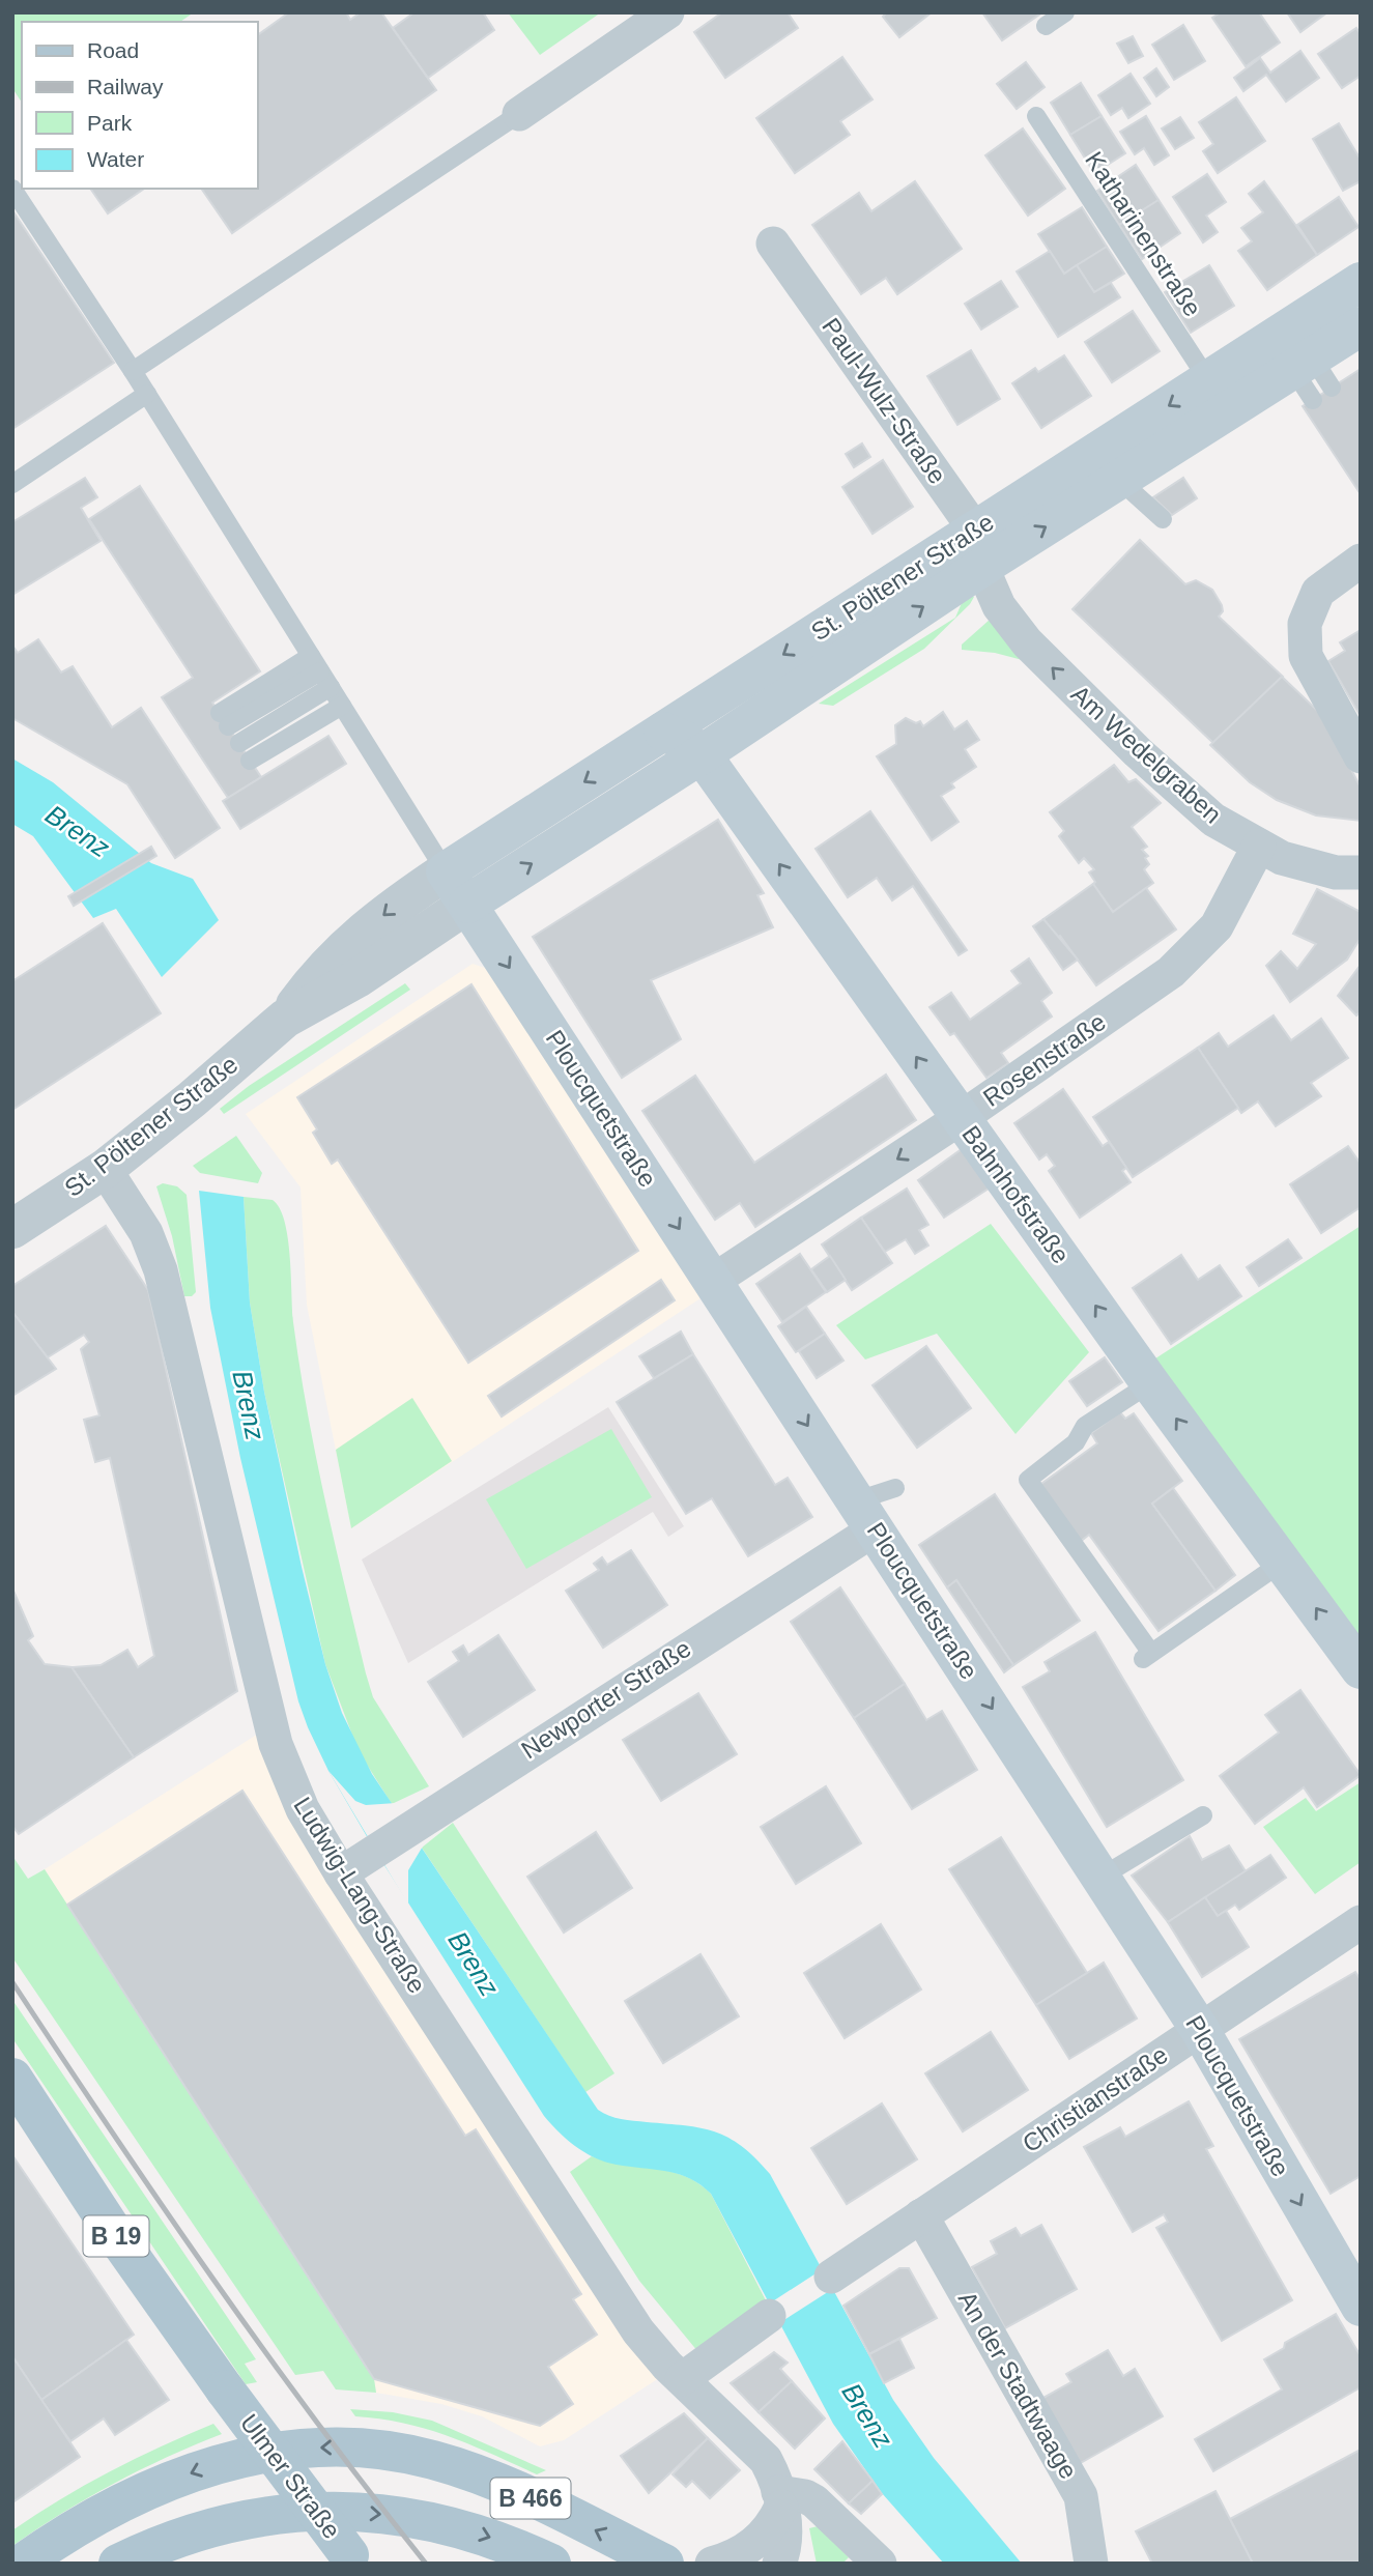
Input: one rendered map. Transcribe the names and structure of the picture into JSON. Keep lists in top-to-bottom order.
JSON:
{
  "streets": {
    "main road": [
      "St. Pöltener Straße",
      "Ploucquetstraße",
      "Bahnhofstraße",
      "B 19",
      "Ulmer Straße",
      "B 466"
    ],
    "street": [
      "Paul-Wulz-Straße",
      "Am Wedelgraben",
      "Rosenstraße",
      "Newporter Straße",
      "Ludwig-Lang-Straße",
      "Christianstraße",
      "An der Stadtwaage"
    ],
    "lane": ["Katharinenstraße"]
  },
  "crossings": [
    ["Katharinenstraße", "St. Pöltener Straße"],
    ["Paul-Wulz-Straße", "St. Pöltener Straße"],
    ["Paul-Wulz-Straße", "Am Wedelgraben"],
    ["St. Pöltener Straße", "Am Wedelgraben"],
    ["St. Pöltener Straße", "Ploucquetstraße"],
    ["St. Pöltener Straße", "Bahnhofstraße"],
    ["St. Pöltener Straße", "Ludwig-Lang-Straße"],
    ["Am Wedelgraben", "Rosenstraße"],
    ["Rosenstraße", "Ploucquetstraße"],
    ["Rosenstraße", "Bahnhofstraße"],
    ["Ploucquetstraße", "Newporter Straße"],
    ["Ploucquetstraße", "Christianstraße"],
    ["Newporter Straße", "Ludwig-Lang-Straße"],
    ["Christianstraße", "An der Stadtwaage"]
  ],
  "one_way": [
    "Am Wedelgraben",
    "Rosenstraße",
    "Ploucquetstraße",
    "Bahnhofstraße"
  ],
  "water": ["Brenz"],
  "legend": [
    "Road",
    "Railway",
    "Park",
    "Water"
  ]
}
